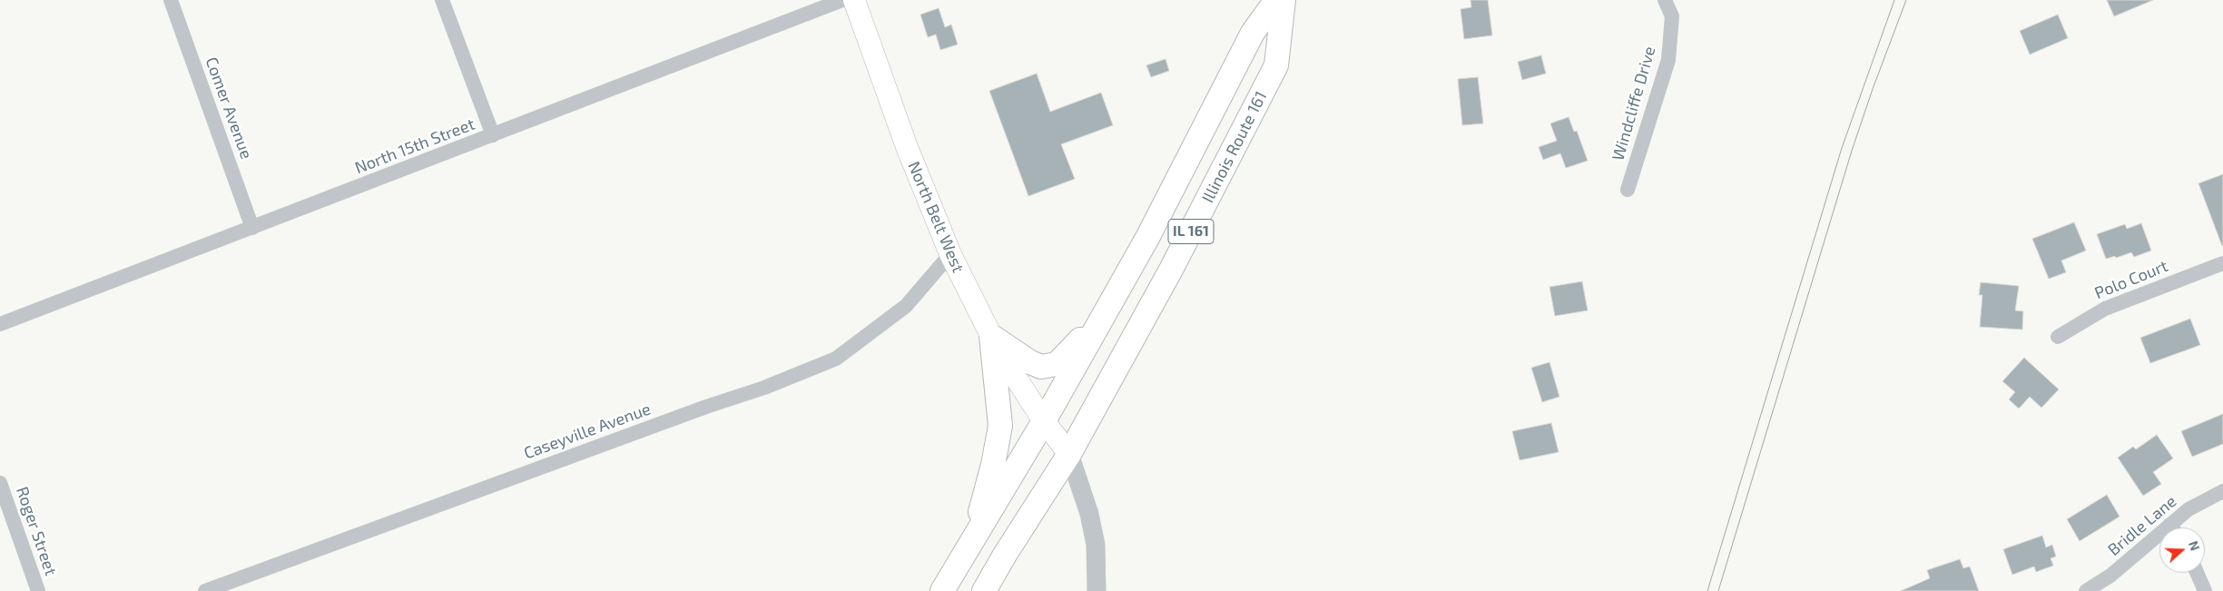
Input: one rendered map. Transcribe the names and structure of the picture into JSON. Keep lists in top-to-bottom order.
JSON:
{
  "streets": {
    "main road": ["Illinois Route 161", "North Belt West", "IL 161"],
    "street": [
      "Windcliffe Drive",
      "Comer Avenue",
      "North 15th Street",
      "Polo Court",
      "Caseyville Avenue",
      "Bridle Lane",
      "Roger Street"
    ]
  },
  "crossings": [
    ["Comer Avenue", "North 15th Street"],
    ["Illinois Route 161", "North Belt West"],
    ["Illinois Route 161", "IL 161"],
    ["North Belt West", "IL 161"],
    ["North Belt West", "Caseyville Avenue"]
  ],
  "north": "right"
}
